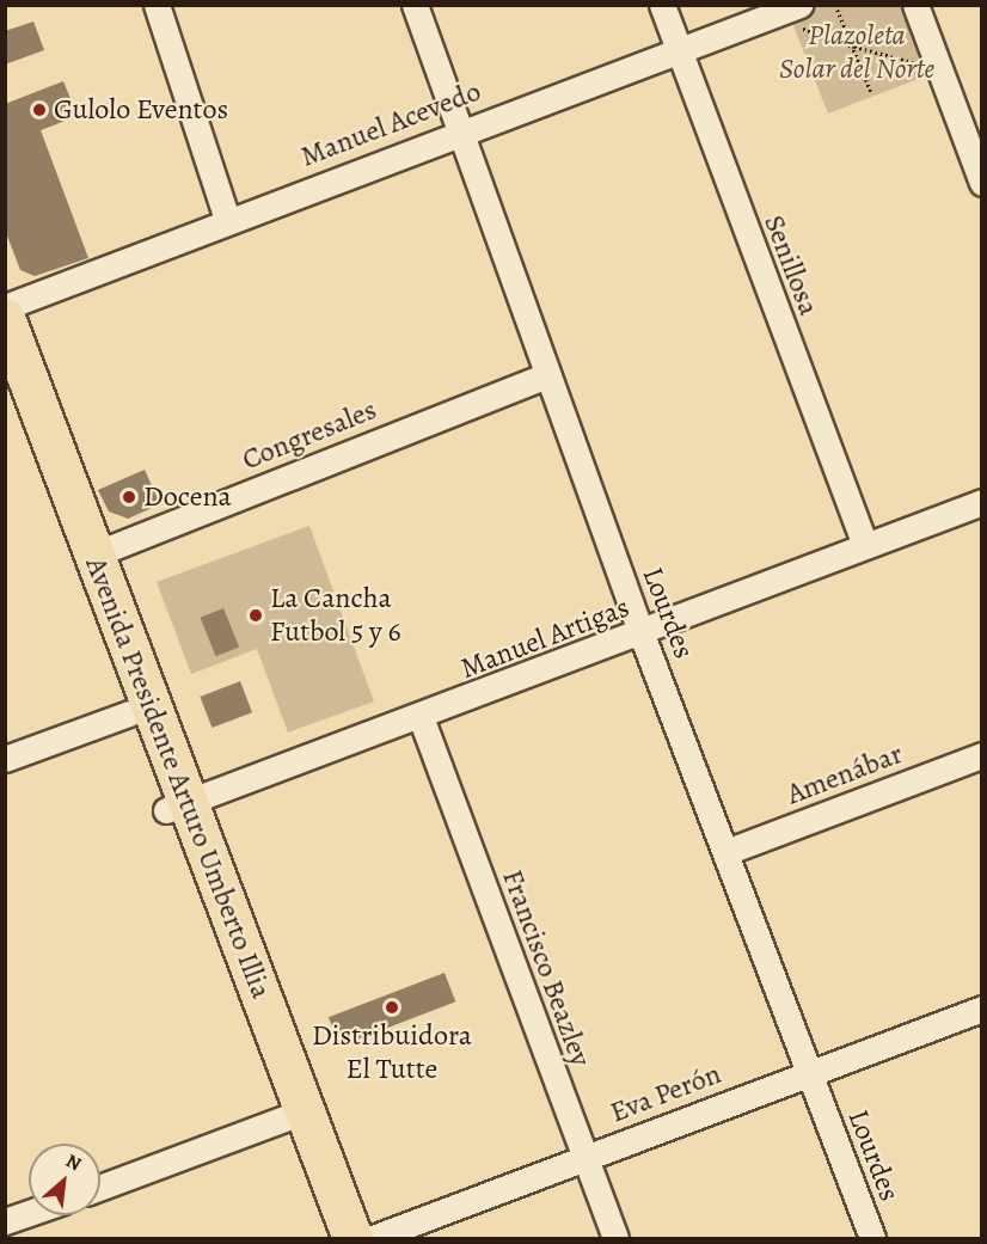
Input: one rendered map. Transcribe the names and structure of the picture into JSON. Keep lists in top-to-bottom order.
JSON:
{
  "streets": {
    "main road": ["Avenida Presidente Arturo Umberto Illia"],
    "street": [
      "Manuel Acevedo",
      "Senillosa",
      "Congresales",
      "Lourdes",
      "Manuel Artigas",
      "Amenábar",
      "Francisco Beazley",
      "Eva Perón"
    ]
  },
  "crossings": [
    ["Manuel Acevedo", "Senillosa"],
    ["Manuel Acevedo", "Lourdes"],
    ["Senillosa", "Manuel Artigas"],
    ["Congresales", "Lourdes"],
    ["Congresales", "Avenida Presidente Arturo Umberto Illia"],
    ["Lourdes", "Manuel Artigas"],
    ["Lourdes", "Amenábar"],
    ["Lourdes", "Eva Perón"],
    ["Manuel Artigas", "Avenida Presidente Arturo Umberto Illia"],
    ["Manuel Artigas", "Francisco Beazley"],
    ["Francisco Beazley", "Eva Perón"]
  ],
  "parks": ["Plazoleta Solar del Norte"],
  "places": [
    "Gulolo Eventos",
    "Docena",
    "La Cancha Futbol 5 y 6",
    "Distribuidora El Tutte"
  ],
  "north": "top right"
}
